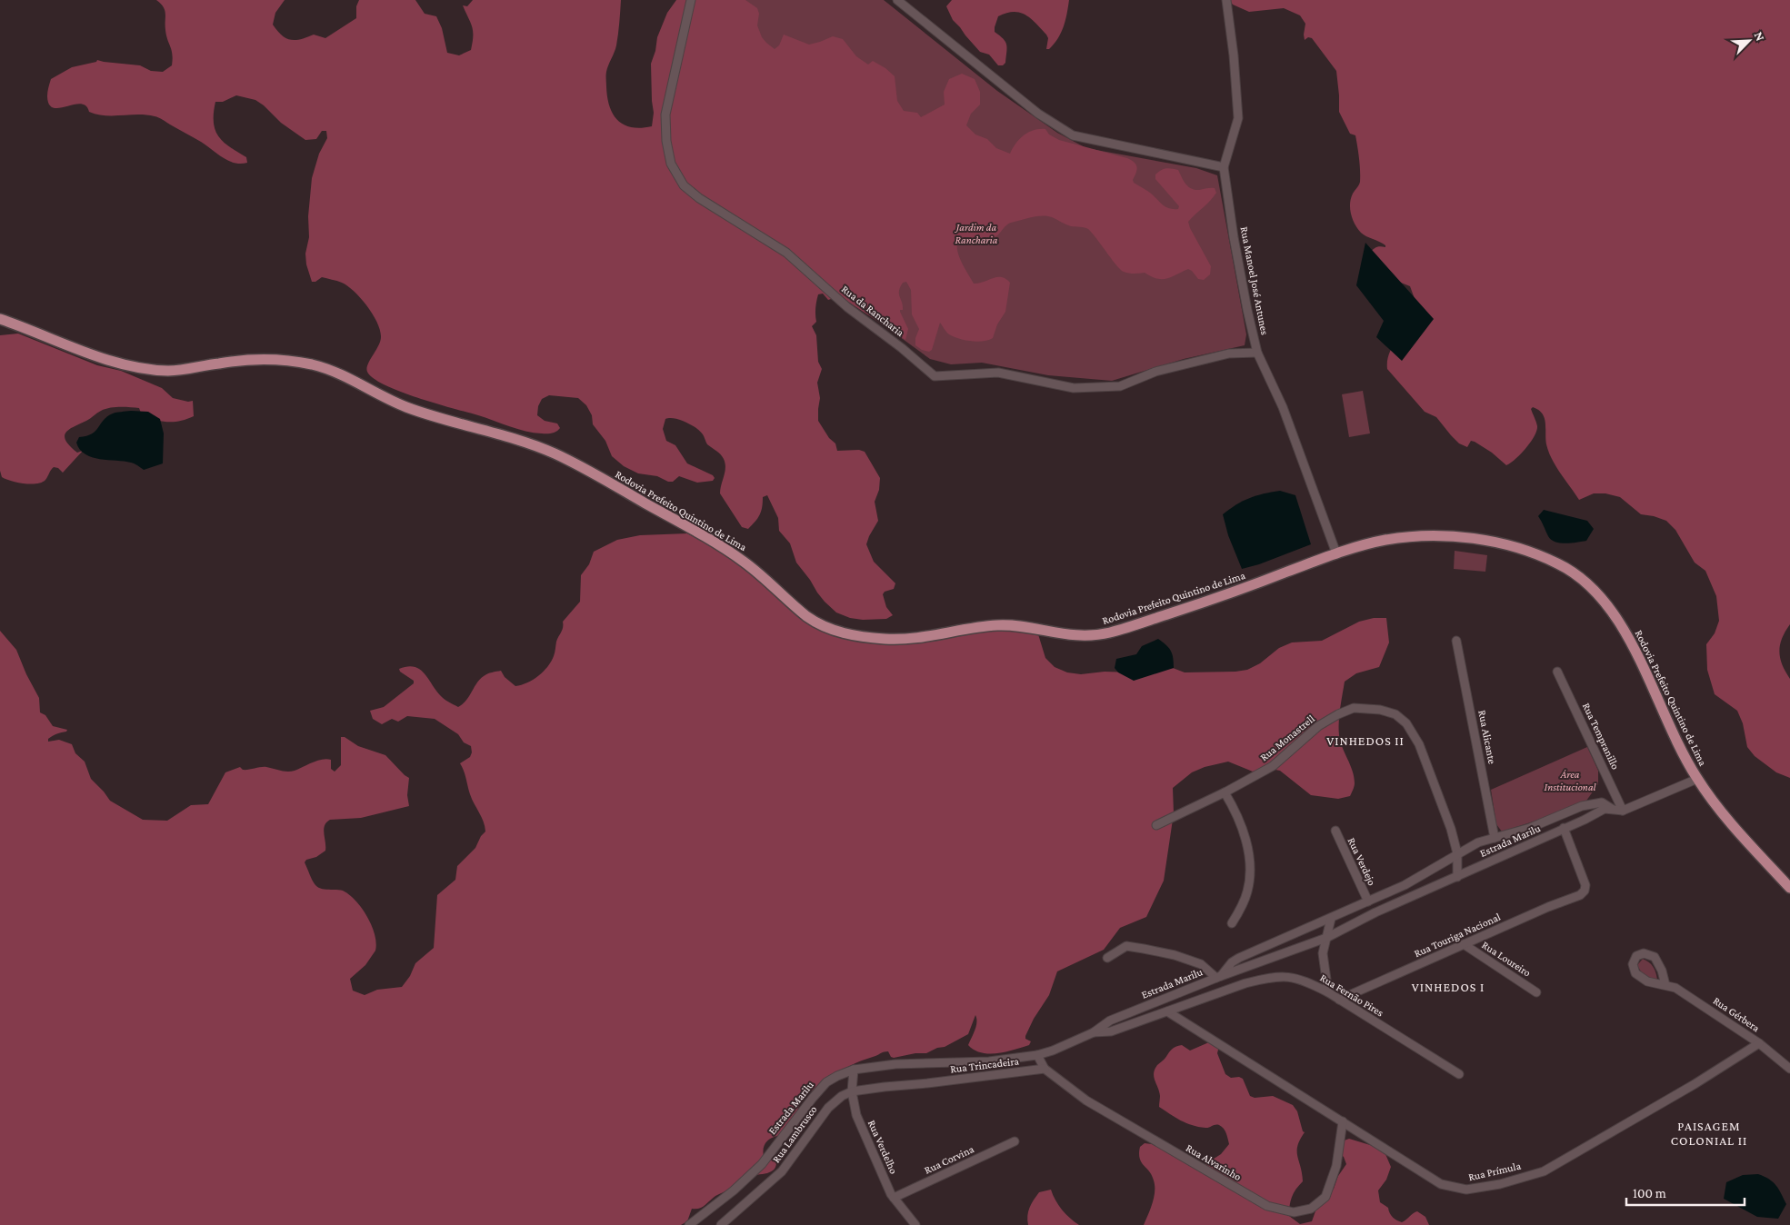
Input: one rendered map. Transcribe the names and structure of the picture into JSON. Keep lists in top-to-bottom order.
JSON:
{
  "streets": {
    "main road": ["Rodovia Prefeito Quintino de Lima"],
    "street": [
      "Rua Manoel José Antunes",
      "Rua da Rancharia",
      "Rua Tempranillo",
      "Rua Alicante",
      "Rua Monastrell",
      "Estrada Marilu",
      "Rua Verdejo",
      "Rua Touriga Nacional",
      "Rua Loureiro",
      "Rua Fernão Pires",
      "Rua Gérbera",
      "Rua Trincadeira",
      "Rua Lambrusco",
      "Rua Verdelho",
      "Rua Corvina",
      "Rua Alvarinho",
      "Rua Prímula"
    ]
  },
  "crossings": [
    ["Rua Manoel José Antunes", "Rua da Rancharia"],
    ["Rua Manoel José Antunes", "Rodovia Prefeito Quintino de Lima"],
    ["Rodovia Prefeito Quintino de Lima", "Estrada Marilu"],
    ["Rua Tempranillo", "Estrada Marilu"],
    ["Rua Monastrell", "Estrada Marilu"],
    ["Estrada Marilu", "Rua Touriga Nacional"],
    ["Estrada Marilu", "Rua Fernão Pires"],
    ["Estrada Marilu", "Rua Verdelho"],
    ["Estrada Marilu", "Rua Alvarinho"],
    ["Rua Touriga Nacional", "Rua Loureiro"],
    ["Rua Touriga Nacional", "Rua Fernão Pires"],
    ["Rua Fernão Pires", "Rua Prímula"],
    ["Rua Gérbera", "Rua Prímula"],
    ["Rua Trincadeira", "Rua Lambrusco"],
    ["Rua Trincadeira", "Rua Alvarinho"],
    ["Rua Lambrusco", "Rua Verdelho"],
    ["Rua Verdelho", "Rua Corvina"],
    ["Rua Alvarinho", "Rua Prímula"]
  ],
  "districts": ["VINHEDOS II", "VINHEDOS I", "PAISAGEM COLONIAL II"],
  "parks": ["Jardim da Rancharia", "Área Institucional"],
  "scale_bar": "100 m",
  "north": "top right"
}
